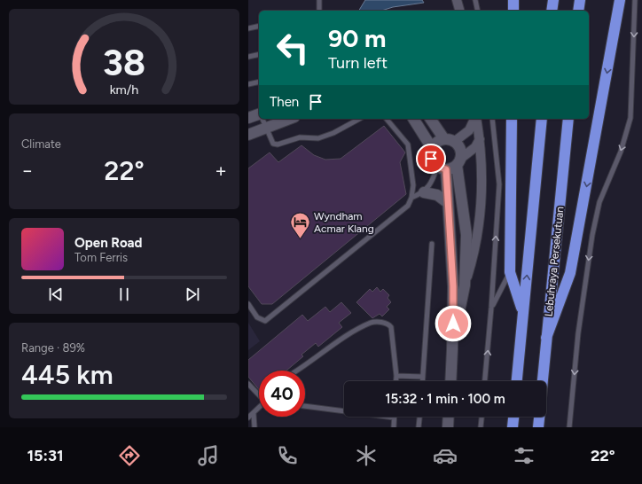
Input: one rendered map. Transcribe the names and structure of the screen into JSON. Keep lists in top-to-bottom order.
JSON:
{
  "streets": {
    "highway": ["Lebuhraya Persekutuan"]
  },
  "places": {
    "hotel": ["Wyndham Acmar Klang"]
  },
  "page": {
    "turn": ["90 m", "Turn left"],
    "then": "Then",
    "tile": [
      "Climate",
      ["Range · 89%", "445 km"]
    ],
    "heat": ["−", "22°", "+"],
    "song": ["Open Road", "Tom Ferris"],
    "limit": "40",
    "trip": "15:32 · 1 min · 100 m",
    "tabs": ["15:31", "22°"],
    "gauge": ["38", "km/h"]
  }
}
